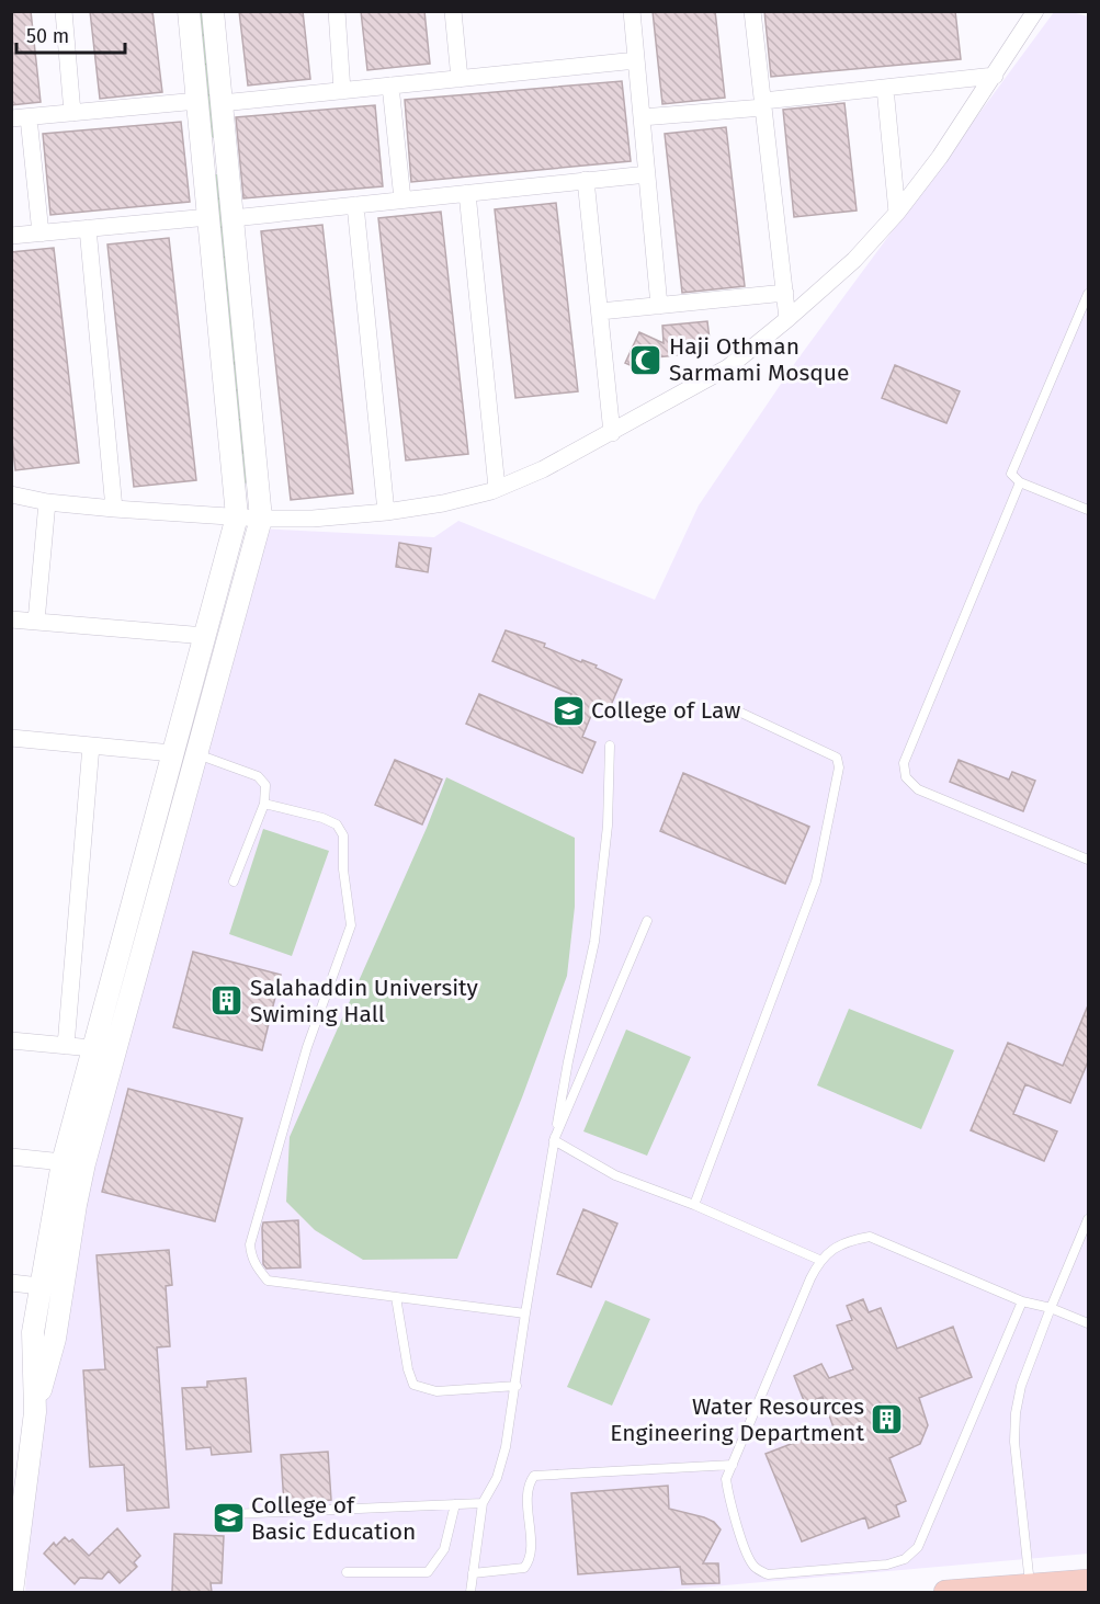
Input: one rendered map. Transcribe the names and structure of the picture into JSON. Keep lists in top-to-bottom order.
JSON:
{
  "places": {
    "mosque": ["Haji Othman Sarmami Mosque"],
    "school or university": ["College of Law", "College of Basic Education"],
    "building": ["Salahaddin University Swiming Hall", "Water Resources Engineering Department"]
  },
  "scale_bar": "50 m"
}
